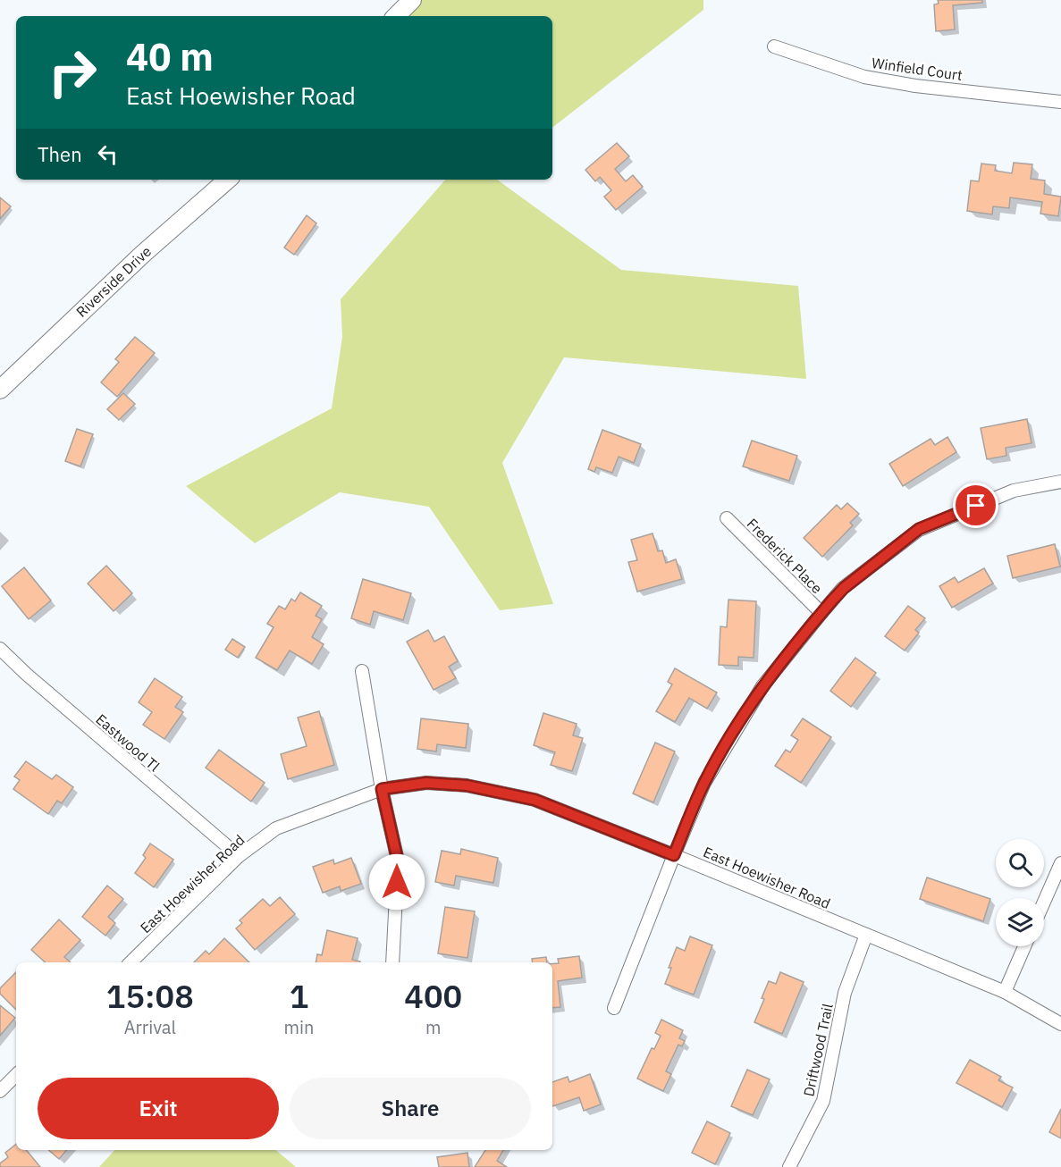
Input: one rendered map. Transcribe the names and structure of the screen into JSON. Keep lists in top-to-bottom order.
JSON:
{
  "streets": {
    "main road": ["Riverside Drive"],
    "street": [
      "Winfield Court",
      "Frederick Place",
      "Eastwood Tl",
      "East Hoewisher Road",
      "Driftwood Trail"
    ]
  },
  "crossings": [
    ["Eastwood Tl", "East Hoewisher Road"],
    ["East Hoewisher Road", "Driftwood Trail"]
  ],
  "page": {
    "turn": ["40 m", "East Hoewisher Road"],
    "then": "Then",
    "eta": [
      "15:08",
      "Arrival",
      "1",
      "min",
      "400",
      "m"
    ],
    "buttons": ["Exit", "Share"]
  }
}
